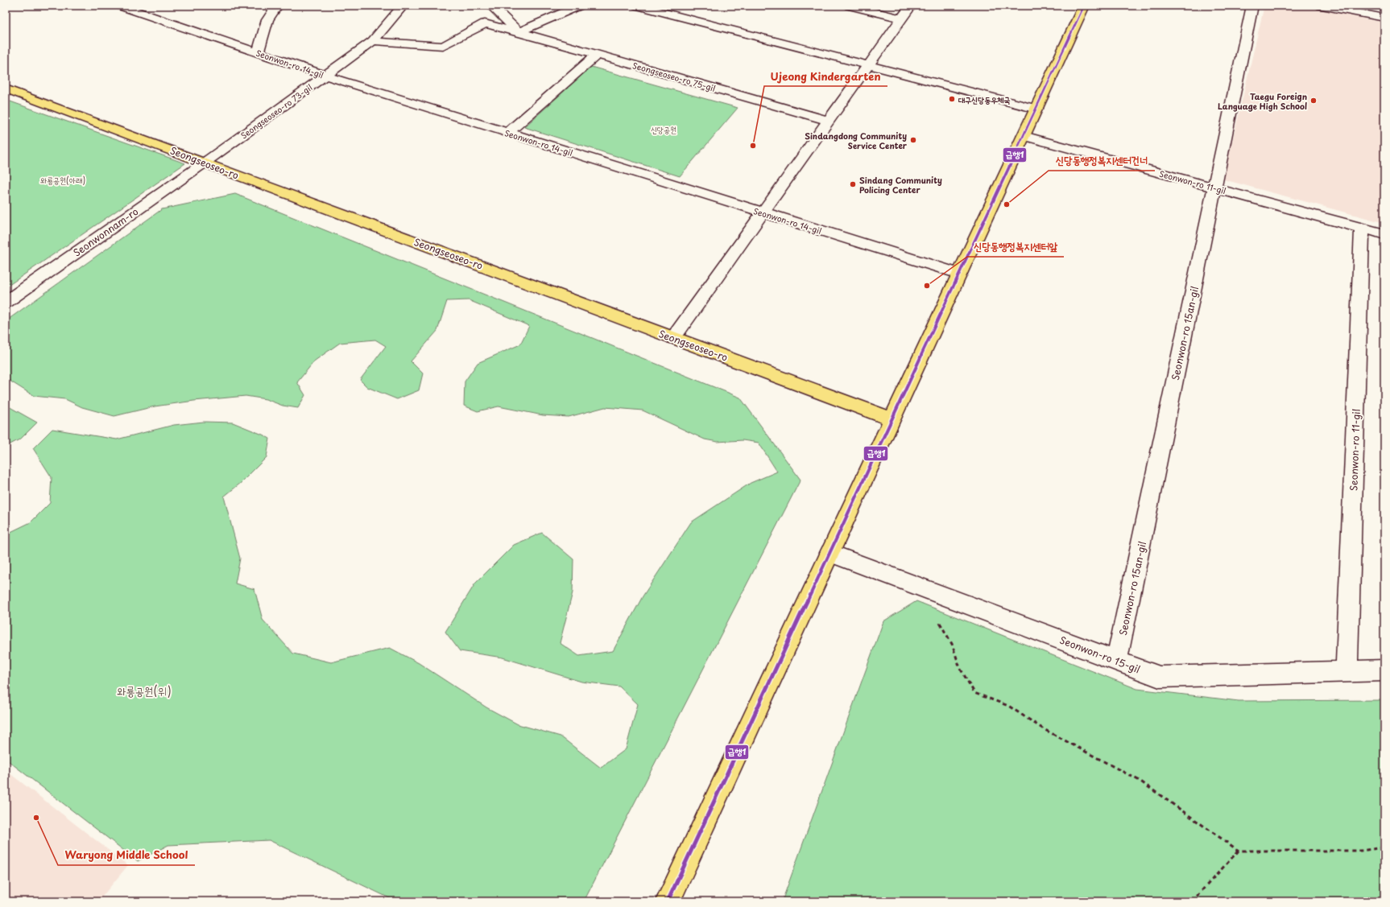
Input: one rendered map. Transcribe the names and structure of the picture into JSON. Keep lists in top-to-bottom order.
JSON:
{
  "streets": {
    "main road": ["Seongseoseo-ro"],
    "street": [
      "Seonwon-ro 14-gil",
      "Seongseoseo-ro 75-gil",
      "Seongseoseo-ro 73-gil",
      "Seonwon-ro 11-gil",
      "Seonwonnam-ro",
      "Seonwon-ro 15an-gil",
      "Seonwon-ro 15-gil"
    ]
  },
  "crossings": [
    ["Seonwon-ro 14-gil", "Seongseoseo-ro 73-gil"],
    ["Seongseoseo-ro 75-gil", "Seongseoseo-ro 73-gil"],
    ["Seongseoseo-ro 73-gil", "Seongseoseo-ro"],
    ["Seongseoseo-ro 73-gil", "Seonwonnam-ro"],
    ["Seongseoseo-ro", "Seonwonnam-ro"],
    ["Seonwon-ro 11-gil", "Seonwon-ro 15an-gil"],
    ["Seonwon-ro 11-gil", "Seonwon-ro 15-gil"],
    ["Seonwon-ro 15an-gil", "Seonwon-ro 15-gil"]
  ],
  "parks": ["신당공원", "와룡공원(아래)", "와룡공원(위)"],
  "places": [
    "대구신당동우체국",
    "Taegu Foreign Language High School",
    "Sindangdong Community Service Center",
    "Ujeong Kindergarten",
    "Sindang Community Policing Center",
    "신당동행정복지센터건너",
    "신당동행정복지센터앞",
    "Waryong Middle School"
  ],
  "lines": ["transit line 급행1"]
}
